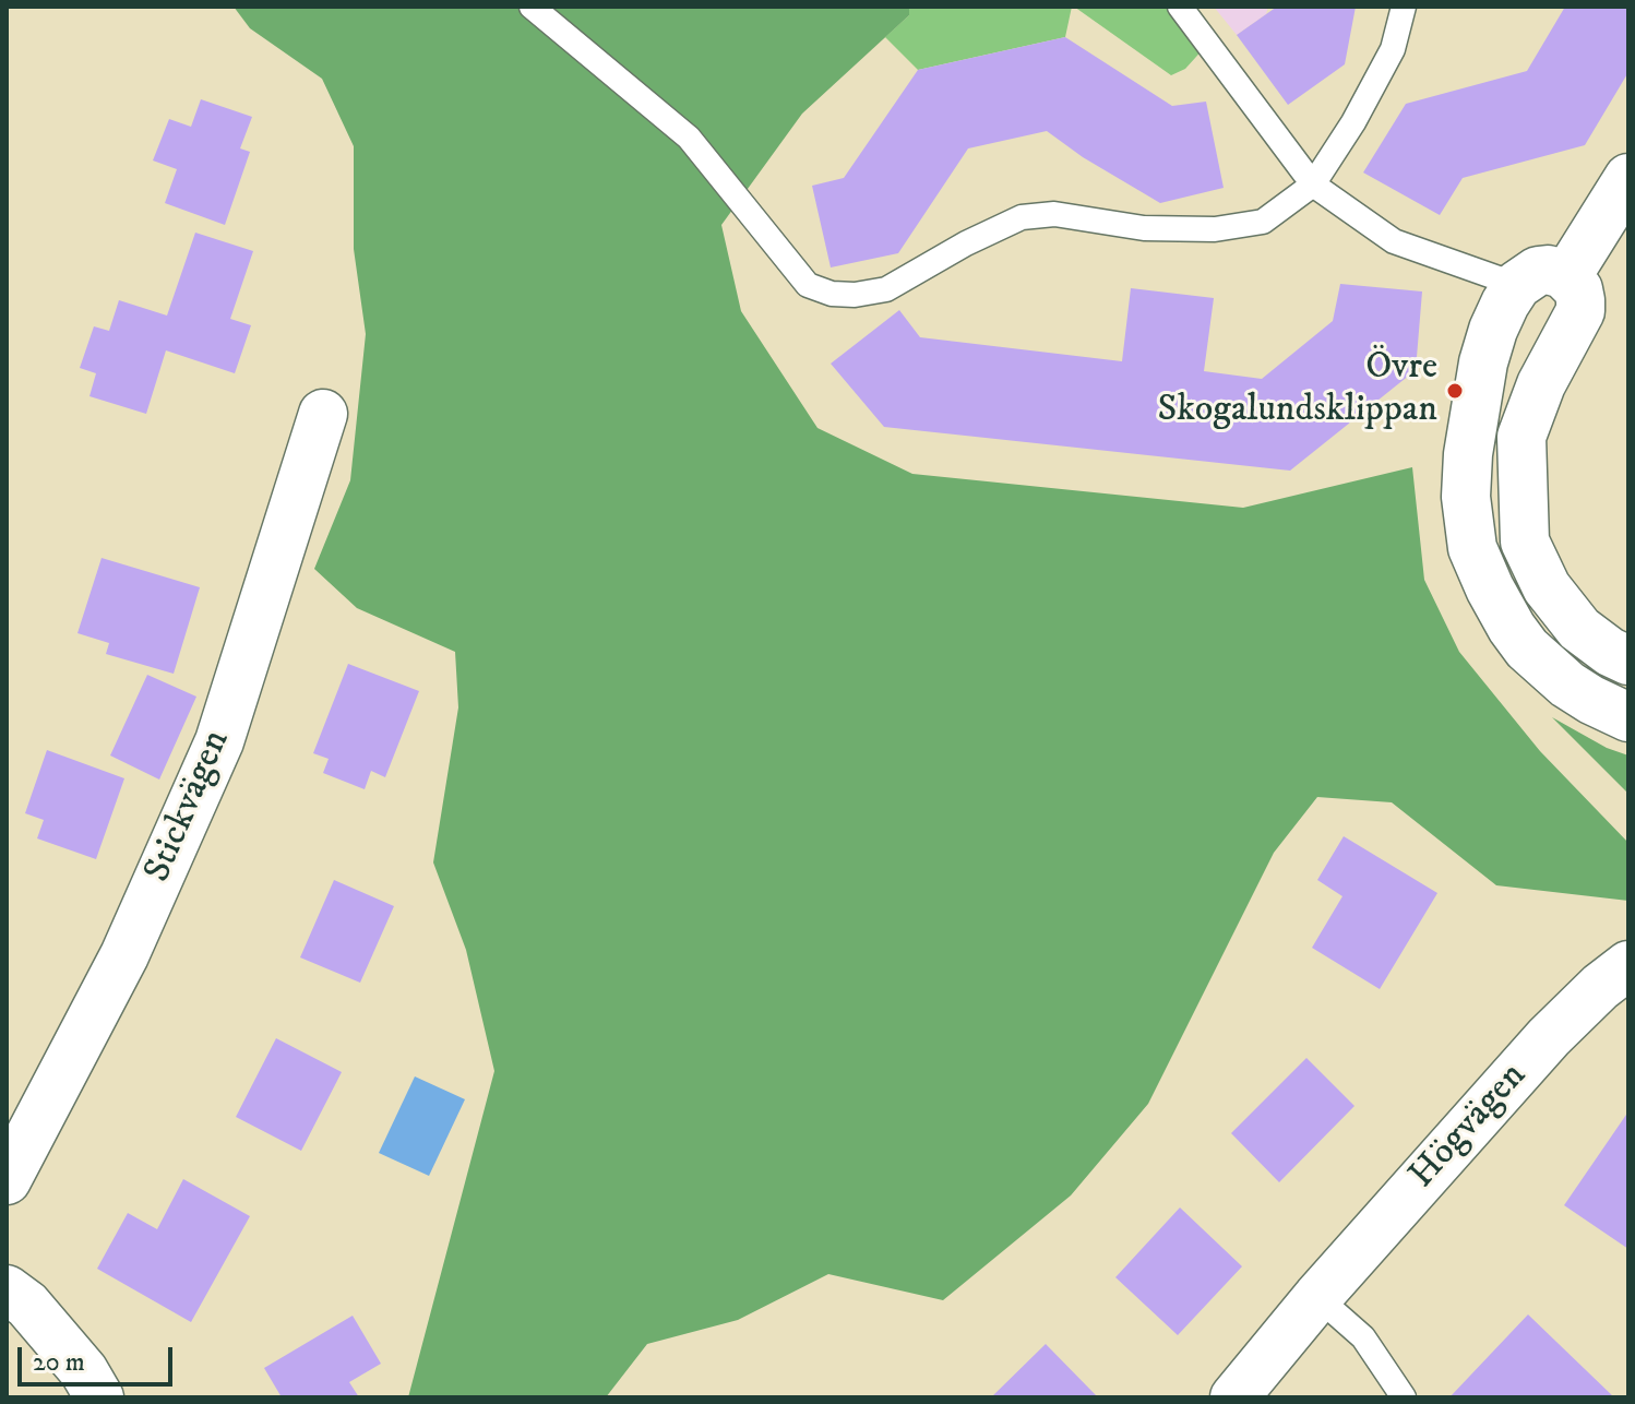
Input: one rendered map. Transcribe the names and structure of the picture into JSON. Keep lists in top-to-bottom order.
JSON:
{
  "streets": {
    "street": ["Stickvägen", "Högvägen"]
  },
  "places": ["Övre Skogalundsklippan"],
  "scale_bar": "20 m"
}
